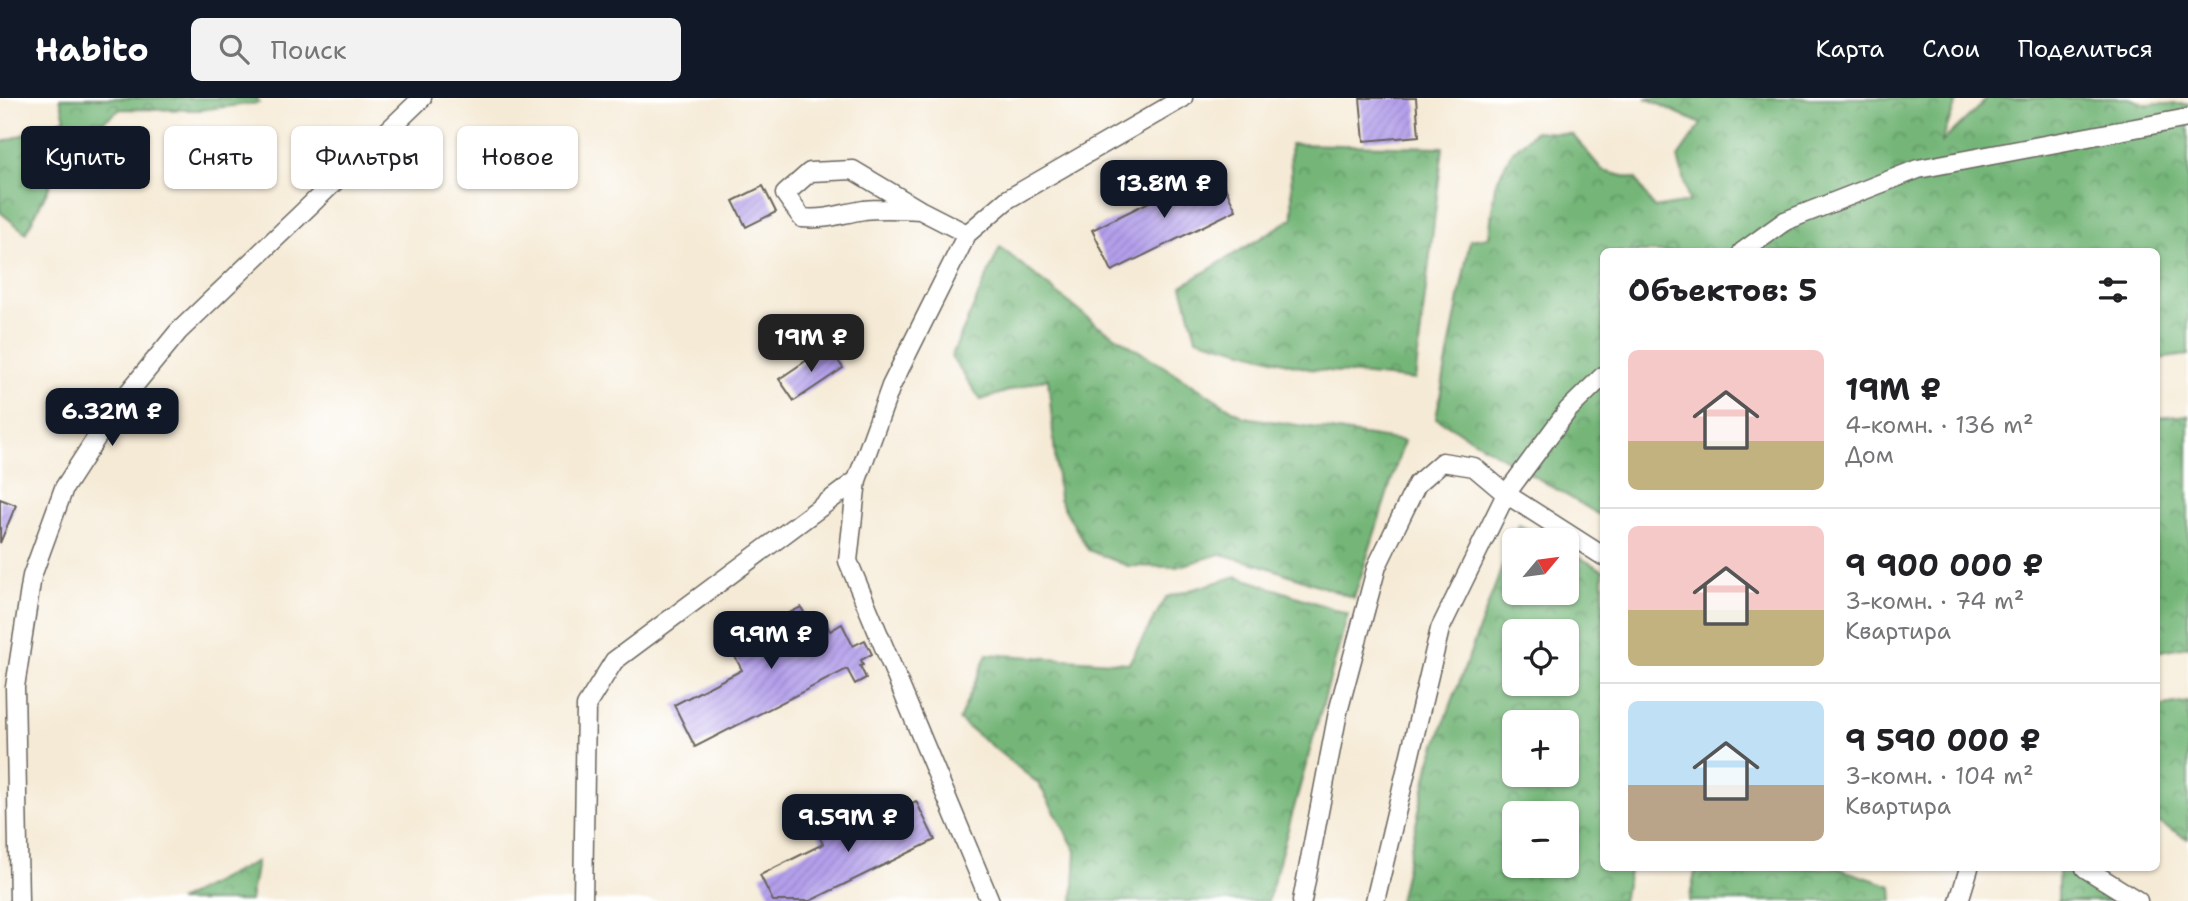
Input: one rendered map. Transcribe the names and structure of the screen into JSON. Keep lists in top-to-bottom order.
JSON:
{
  "north": "top right",
  "page": {
    "header": "Habito",
    "search": "Поиск",
    "nav": ["Карта", "Слои", "Поделиться"],
    "chip": [
      "Купить",
      "Снять",
      "Фильтры",
      "Новое"
    ],
    "price": [
      "13.8M ₽",
      "19M ₽",
      "6.32M ₽",
      "9.9M ₽",
      "9.59M ₽"
    ],
    "heading": "Объектов: 5",
    "list": [
      {
        "name": "19M ₽",
        "note": "4-комн. · 136 m² · Дом"
      },
      {
        "name": "9 900 000 ₽",
        "note": "3-комн. · 74 m² · Квартира"
      },
      {
        "name": "9 590 000 ₽",
        "note": "3-комн. · 104 m² · Квартира"
      }
    ],
    "map_buttons": ["+", "−"]
  }
}
